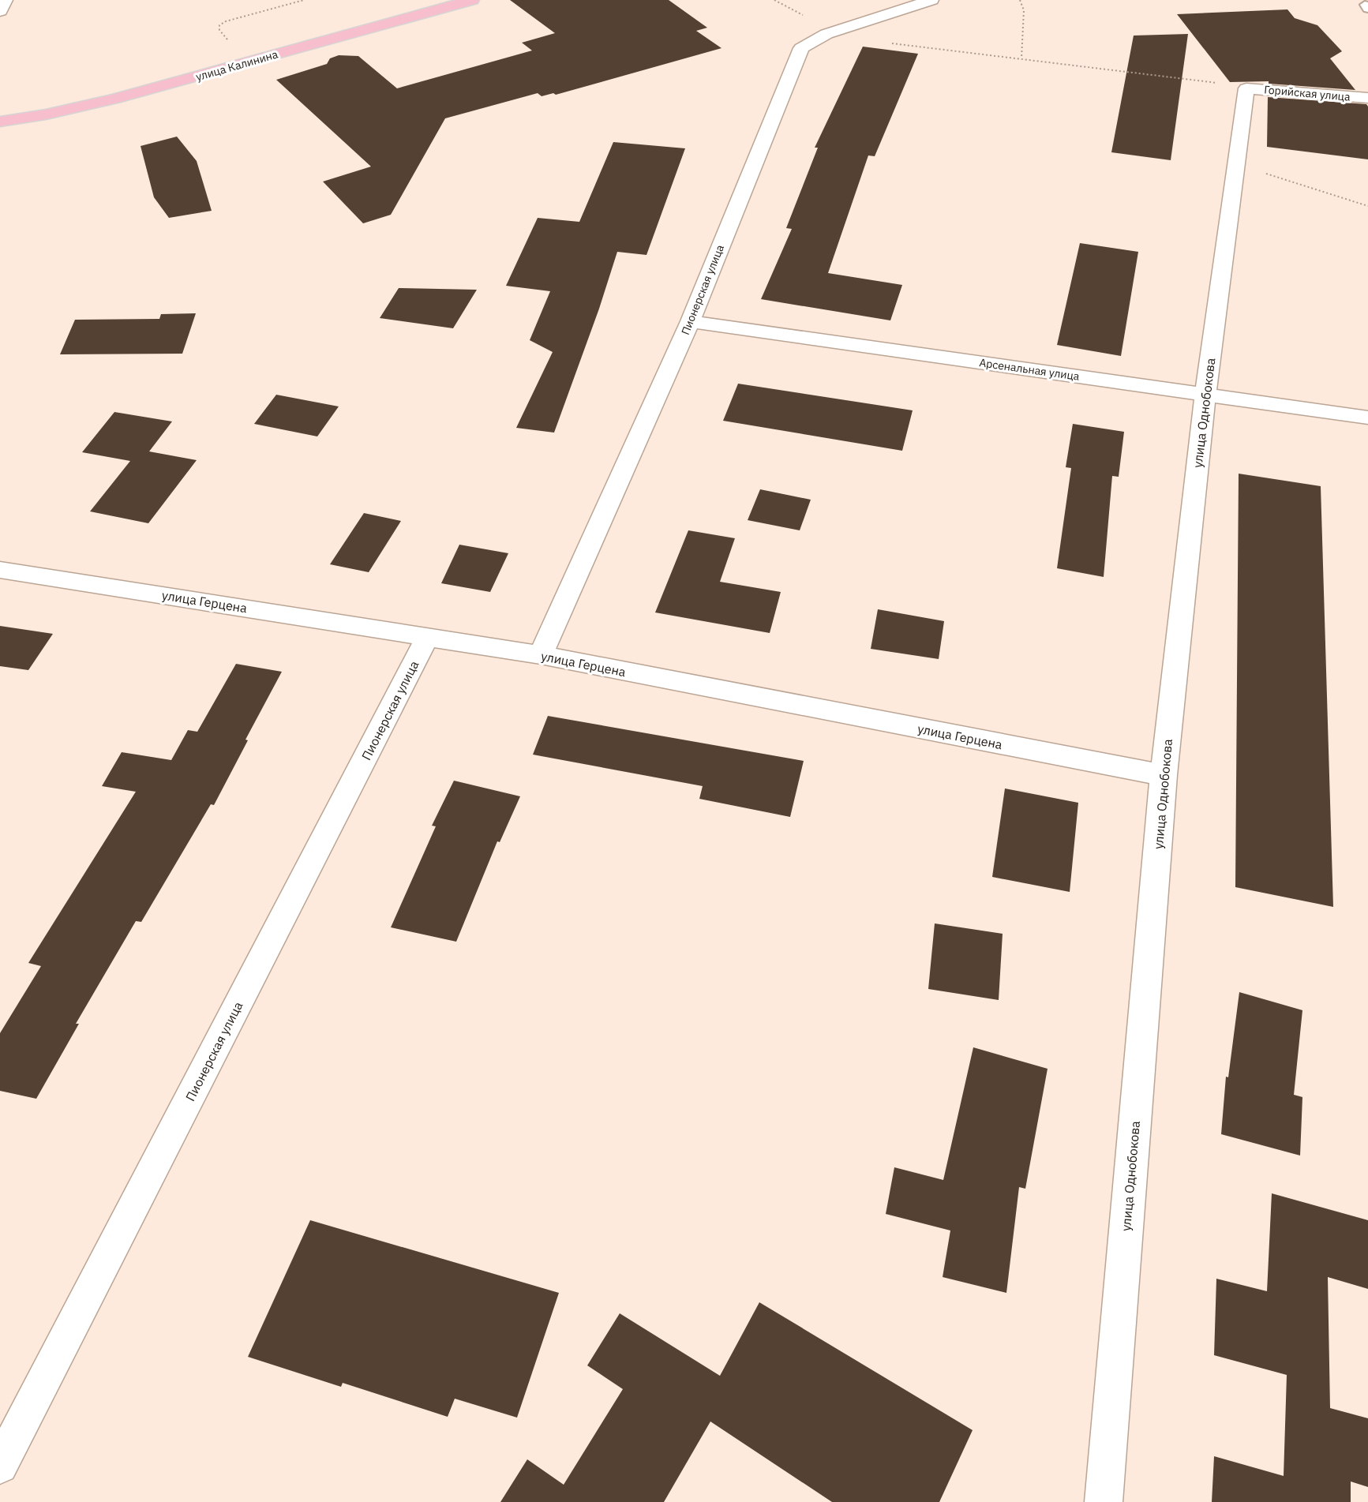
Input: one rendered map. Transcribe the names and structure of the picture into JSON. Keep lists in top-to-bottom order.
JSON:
{
  "streets": {
    "main road": ["улица Калинина"],
    "street": [
      "Горийская улица",
      "Пионерская улица",
      "Арсенальная улица",
      "улица Однобокова",
      "улица Герцена"
    ]
  },
  "crossings": [
    ["Горийская улица", "улица Однобокова"],
    ["Пионерская улица", "Арсенальная улица"],
    ["Пионерская улица", "улица Герцена"],
    ["Арсенальная улица", "улица Однобокова"],
    ["улица Однобокова", "улица Герцена"]
  ]
}
